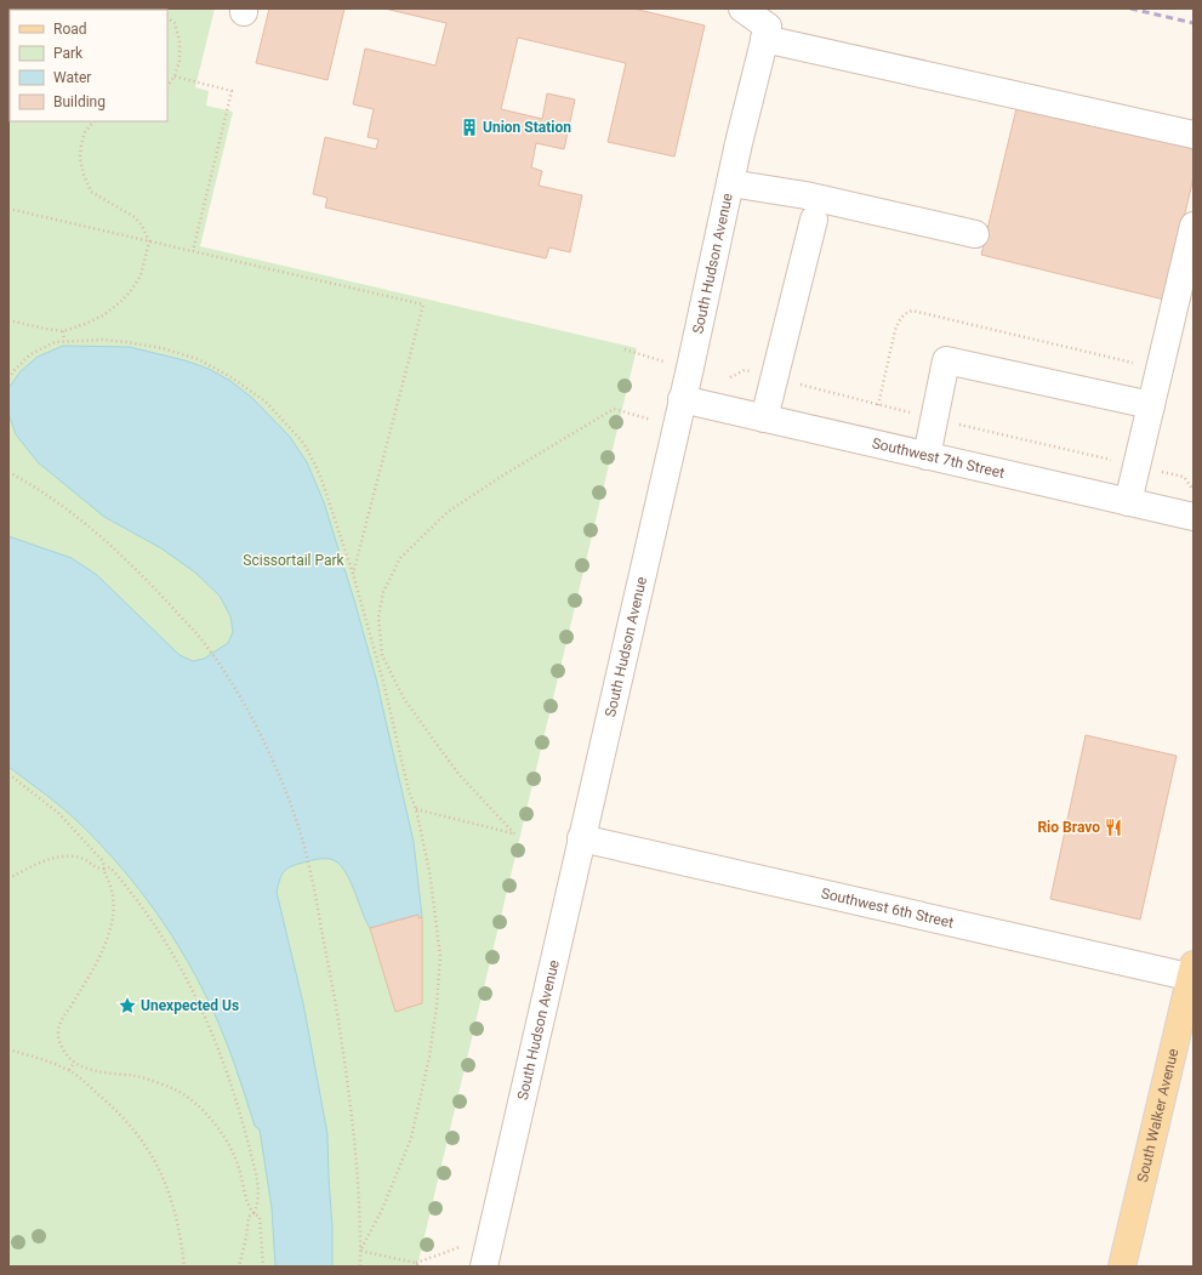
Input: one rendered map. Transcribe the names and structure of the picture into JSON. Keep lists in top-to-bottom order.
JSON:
{
  "streets": {
    "main road": ["South Walker Avenue"],
    "street": ["South Hudson Avenue", "Southwest 7th Street", "Southwest 6th Street"]
  },
  "crossings": [
    ["South Hudson Avenue", "Southwest 7th Street"],
    ["South Hudson Avenue", "Southwest 6th Street"],
    ["Southwest 6th Street", "South Walker Avenue"]
  ],
  "parks": ["Scissortail Park"],
  "places": {
    "building": ["Union Station"],
    "restaurant": ["Rio Bravo"],
    "place": ["Unexpected Us"]
  },
  "legend": [
    "Road",
    "Park",
    "Water",
    "Building"
  ]
}
